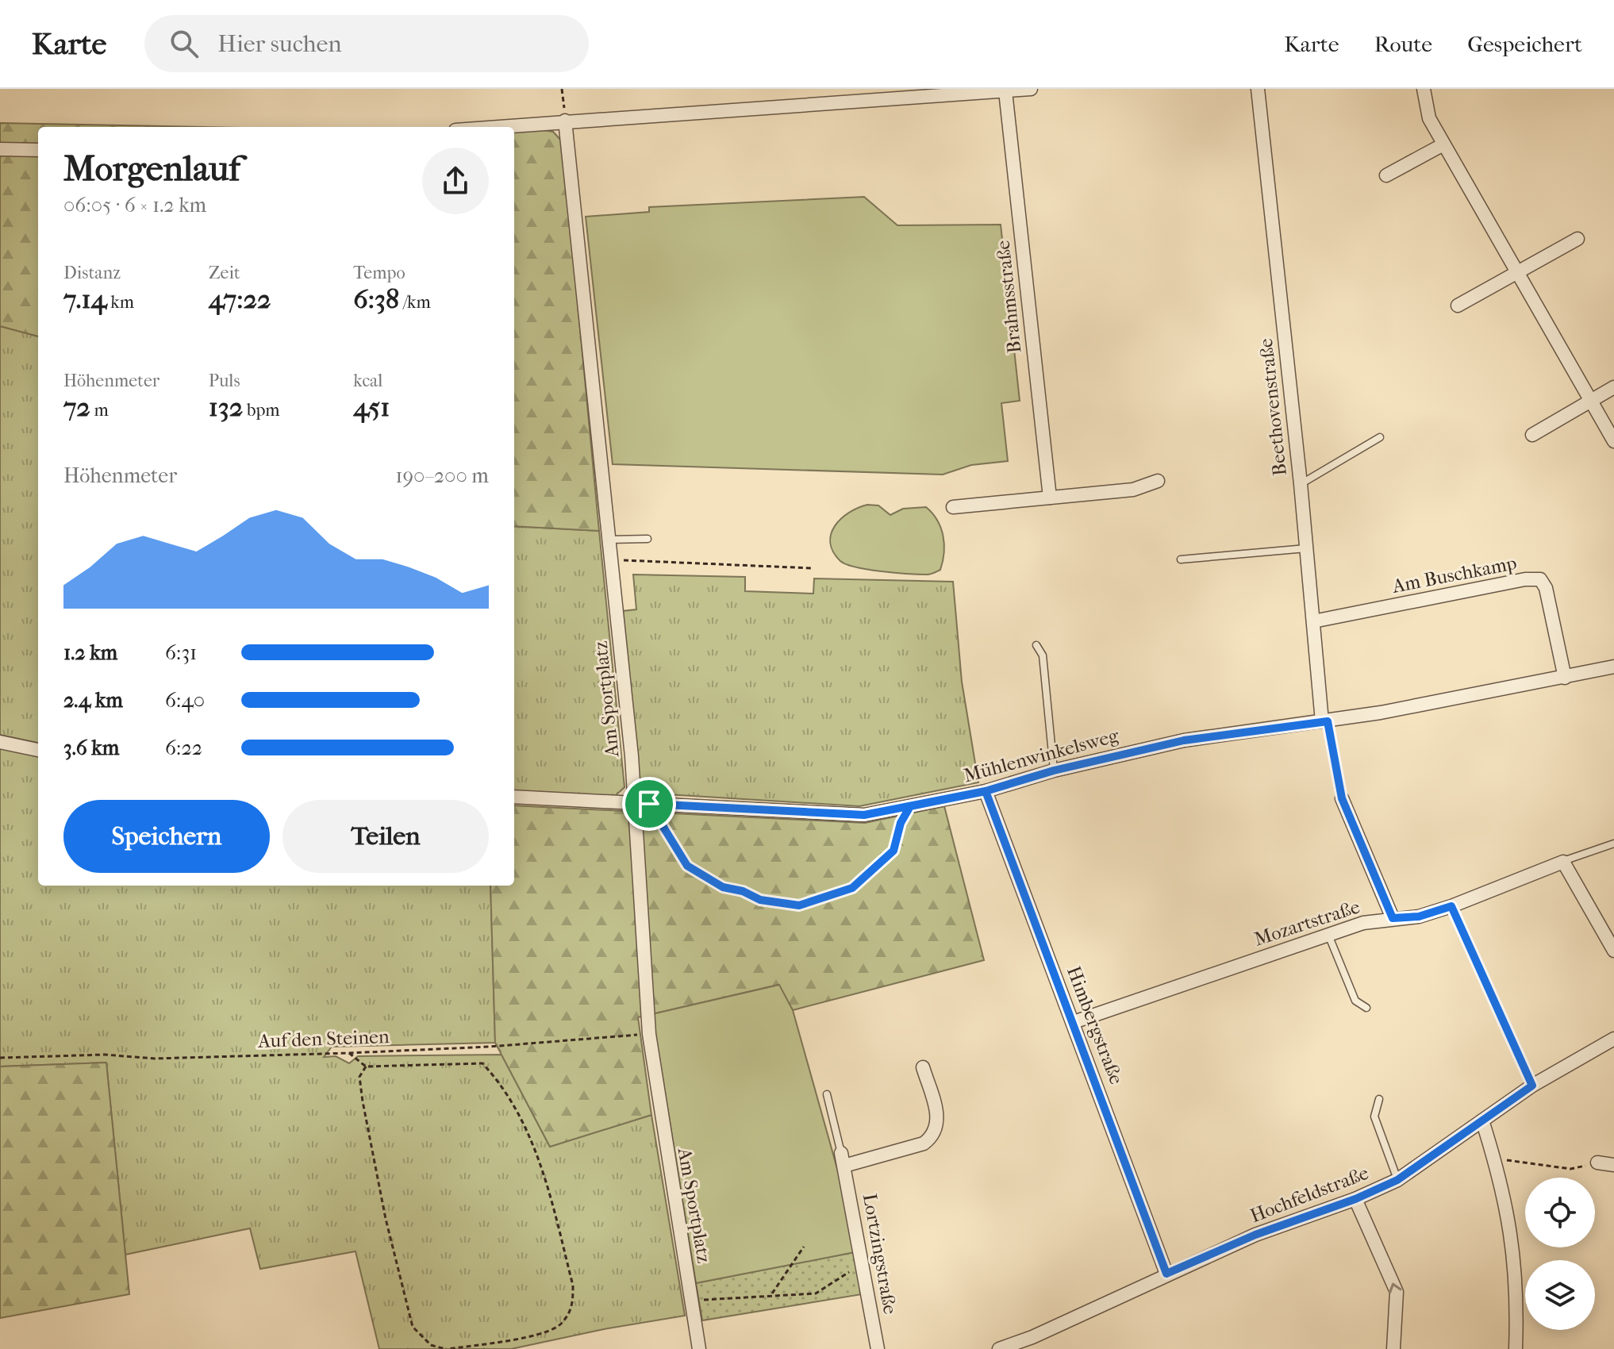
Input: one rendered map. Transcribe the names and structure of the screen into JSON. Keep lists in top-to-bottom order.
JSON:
{
  "streets": {
    "street": [
      "Brahmsstraße",
      "Beethovenstraße",
      "Am Buschkamp",
      "Am Sportplatz",
      "Mühlenwinkelsweg",
      "Mozartstraße",
      "Himbergstraße",
      "Hochfeldstraße",
      "Lortzingstraße"
    ],
    "path": ["Auf den Steinen"]
  },
  "crossings": [
    ["Beethovenstraße", "Am Buschkamp"],
    ["Beethovenstraße", "Mühlenwinkelsweg"],
    ["Am Buschkamp", "Mühlenwinkelsweg"],
    ["Am Sportplatz", "Mühlenwinkelsweg"],
    ["Am Sportplatz", "Auf den Steinen"],
    ["Mühlenwinkelsweg", "Himbergstraße"],
    ["Mozartstraße", "Himbergstraße"],
    ["Himbergstraße", "Hochfeldstraße"]
  ],
  "page": {
    "header": "Karte",
    "search": "Hier suchen",
    "nav": ["Karte", "Route", "Gespeichert"],
    "heading": ["Morgenlauf", "06:05 · 6 × 1.2 km"],
    "stats": [
      ["Distanz", "7.14 km"],
      ["Zeit", "47:22"],
      ["Tempo", "6:38 /km"],
      ["Höhenmeter", "72 m"],
      ["Puls", "132 bpm"],
      ["kcal", "451"]
    ],
    "chart": ["Höhenmeter", "190–200 m"],
    "list": [
      {
        "name": "1.2 km",
        "note": "6:31"
      },
      {
        "name": "2.4 km",
        "note": "6:40"
      },
      {
        "name": "3.6 km",
        "note": "6:22"
      }
    ],
    "buttons": ["Speichern", "Teilen"]
  }
}
